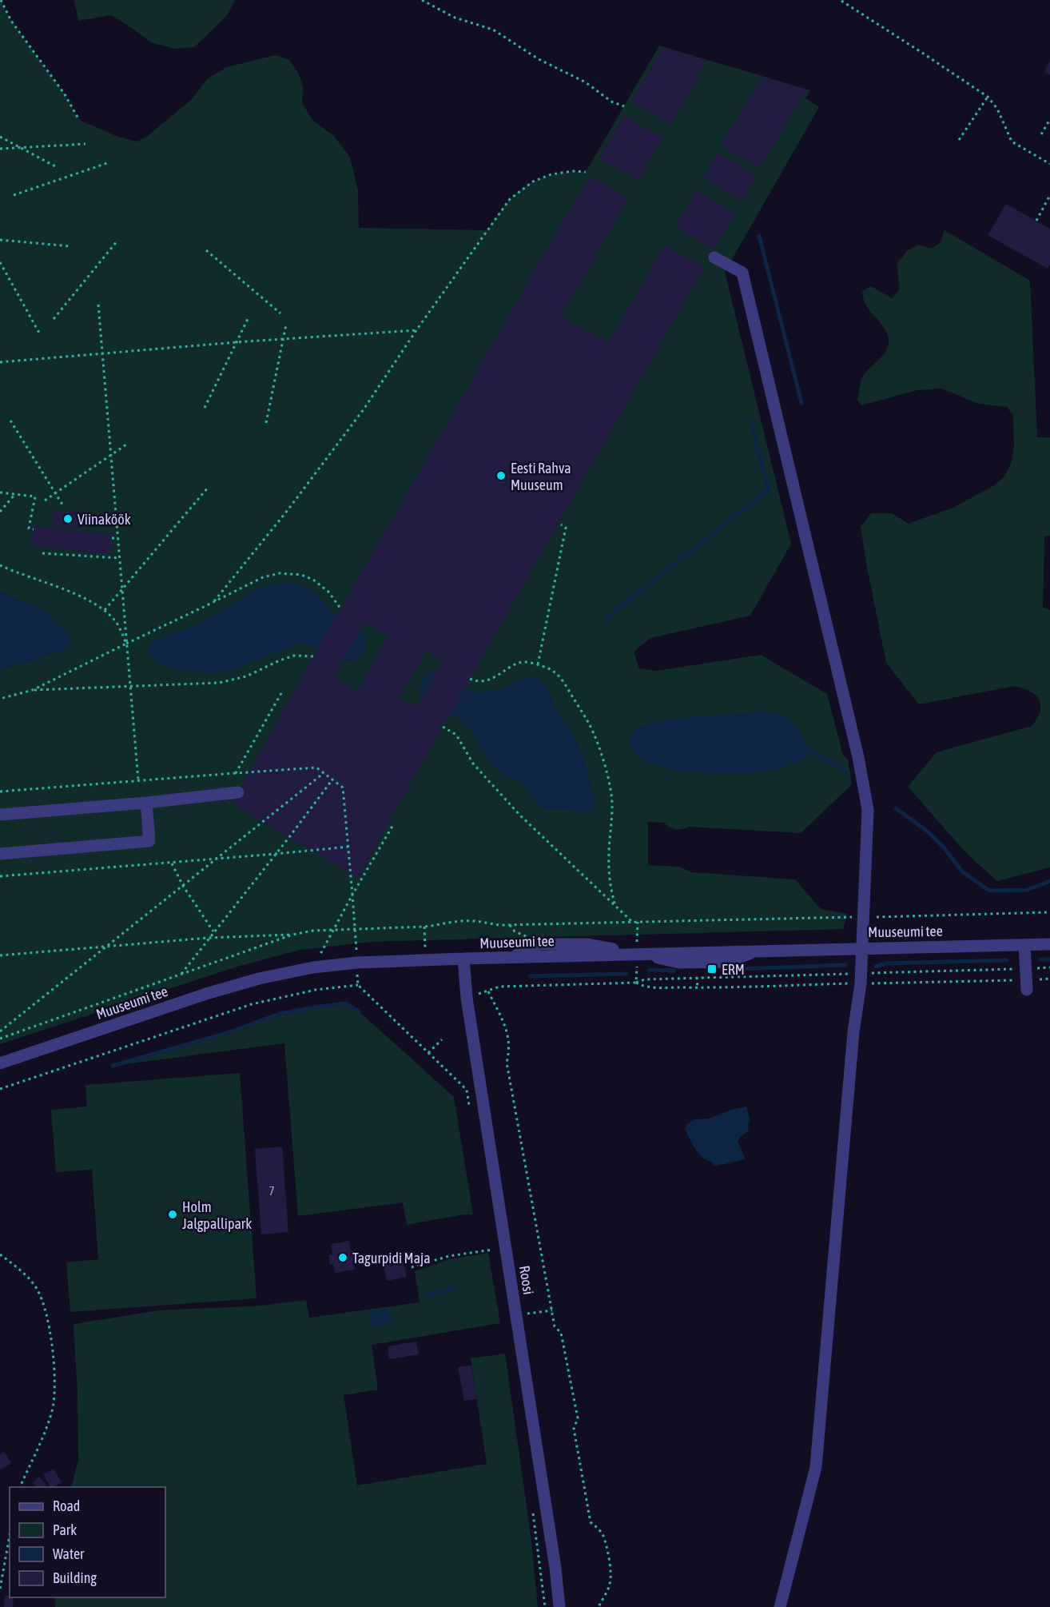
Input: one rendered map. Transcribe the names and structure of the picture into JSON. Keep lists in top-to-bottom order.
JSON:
{
  "streets": {
    "street": ["Muuseumi tee", "Roosi"]
  },
  "crossings": [
    ["Muuseumi tee", "Roosi"]
  ],
  "places": {
    "other": [
      "Eesti Rahva Muuseum",
      "Viinaköök",
      "Holm Jalgpallipark",
      "Tagurpidi Maja"
    ],
    "transit": ["ERM"]
  },
  "house_numbers": ["7"],
  "legend": [
    "Road",
    "Park",
    "Water",
    "Building"
  ]
}
